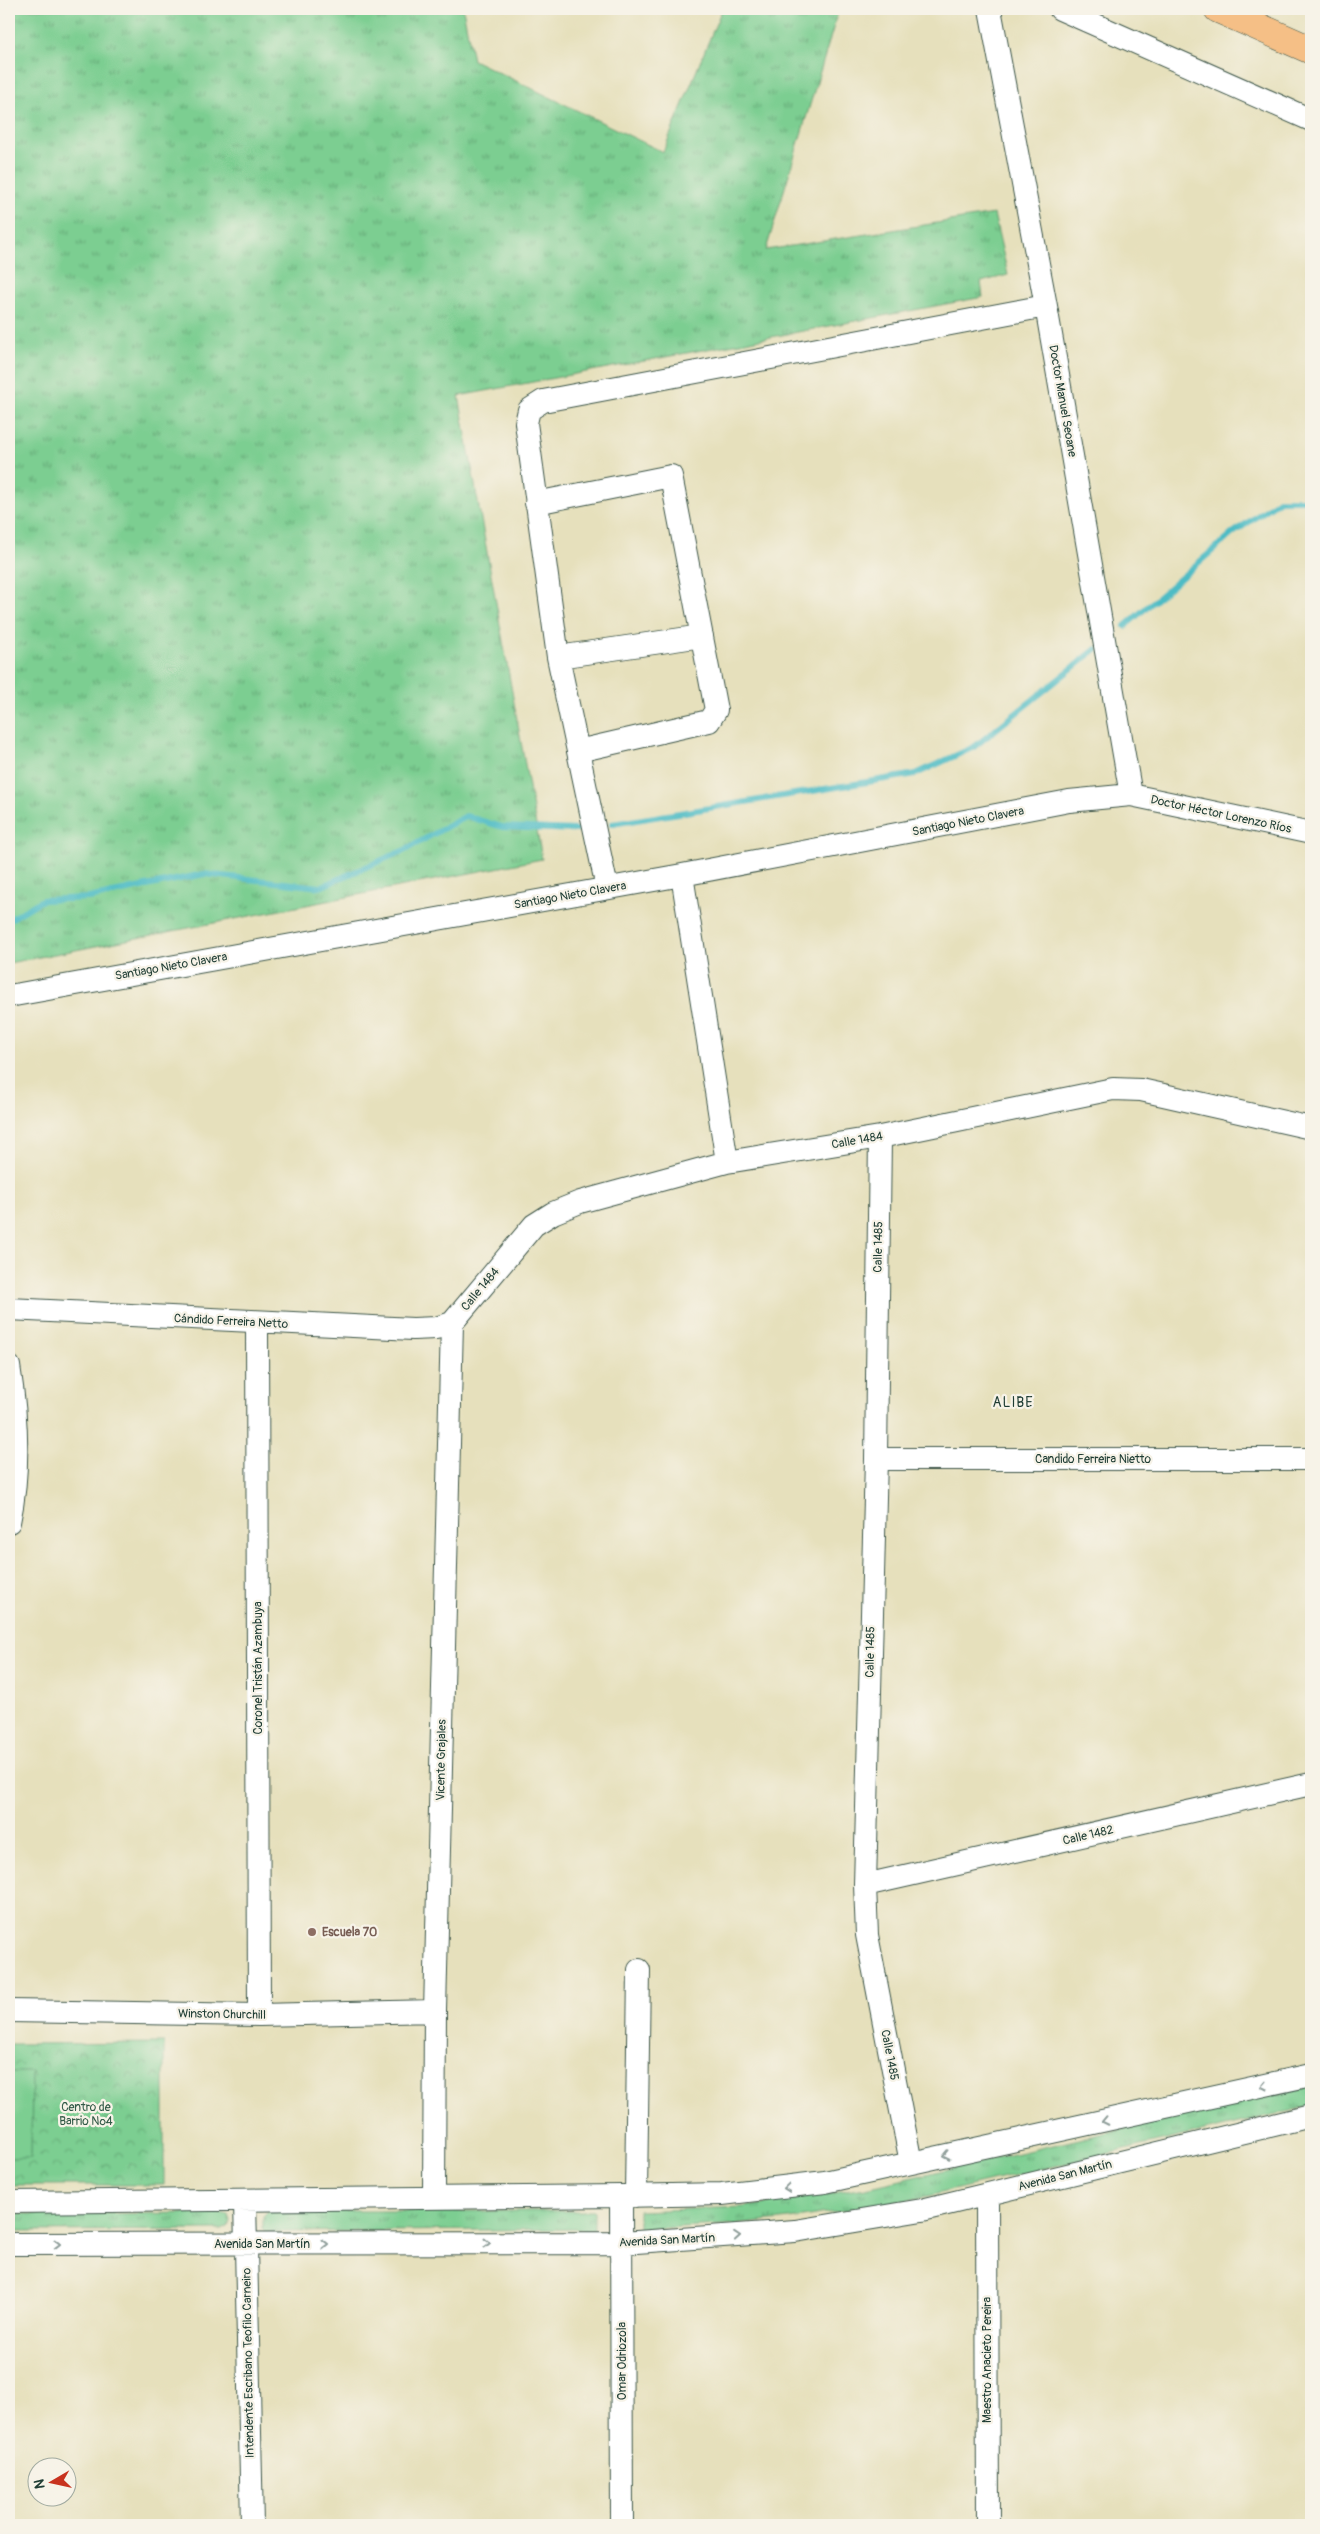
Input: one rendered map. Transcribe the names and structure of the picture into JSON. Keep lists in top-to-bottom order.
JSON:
{
  "streets": {
    "street": [
      "Doctor Manuel Seoane",
      "Doctor Héctor Lorenzo Ríos",
      "Santiago Nieto Clavera",
      "Calle 1484",
      "Calle 1485",
      "Cándido Ferreira Netto",
      "Candido Ferreira Nietto",
      "Coronel Tristán Azambuya",
      "Vicente Grajales",
      "Calle 1482",
      "Winston Churchill",
      "Avenida San Martín",
      "Maestro Anacieto Pereira",
      "Omar Odriozola",
      "Intendente Escribano Teofilo Carneiro"
    ]
  },
  "crossings": [
    ["Doctor Manuel Seoane", "Doctor Héctor Lorenzo Ríos"],
    ["Doctor Manuel Seoane", "Santiago Nieto Clavera"],
    ["Doctor Héctor Lorenzo Ríos", "Santiago Nieto Clavera"],
    ["Calle 1484", "Calle 1485"],
    ["Calle 1484", "Cándido Ferreira Netto"],
    ["Calle 1484", "Vicente Grajales"],
    ["Calle 1485", "Candido Ferreira Nietto"],
    ["Calle 1485", "Calle 1482"],
    ["Cándido Ferreira Netto", "Coronel Tristán Azambuya"],
    ["Cándido Ferreira Netto", "Vicente Grajales"],
    ["Coronel Tristán Azambuya", "Winston Churchill"],
    ["Vicente Grajales", "Winston Churchill"],
    ["Avenida San Martín", "Maestro Anacieto Pereira"],
    ["Avenida San Martín", "Omar Odriozola"],
    ["Avenida San Martín", "Intendente Escribano Teofilo Carneiro"]
  ],
  "districts": ["ALIBE"],
  "parks": ["Centro de Barrio Nº4"],
  "places": ["Escuela 70"],
  "north": "left"
}
